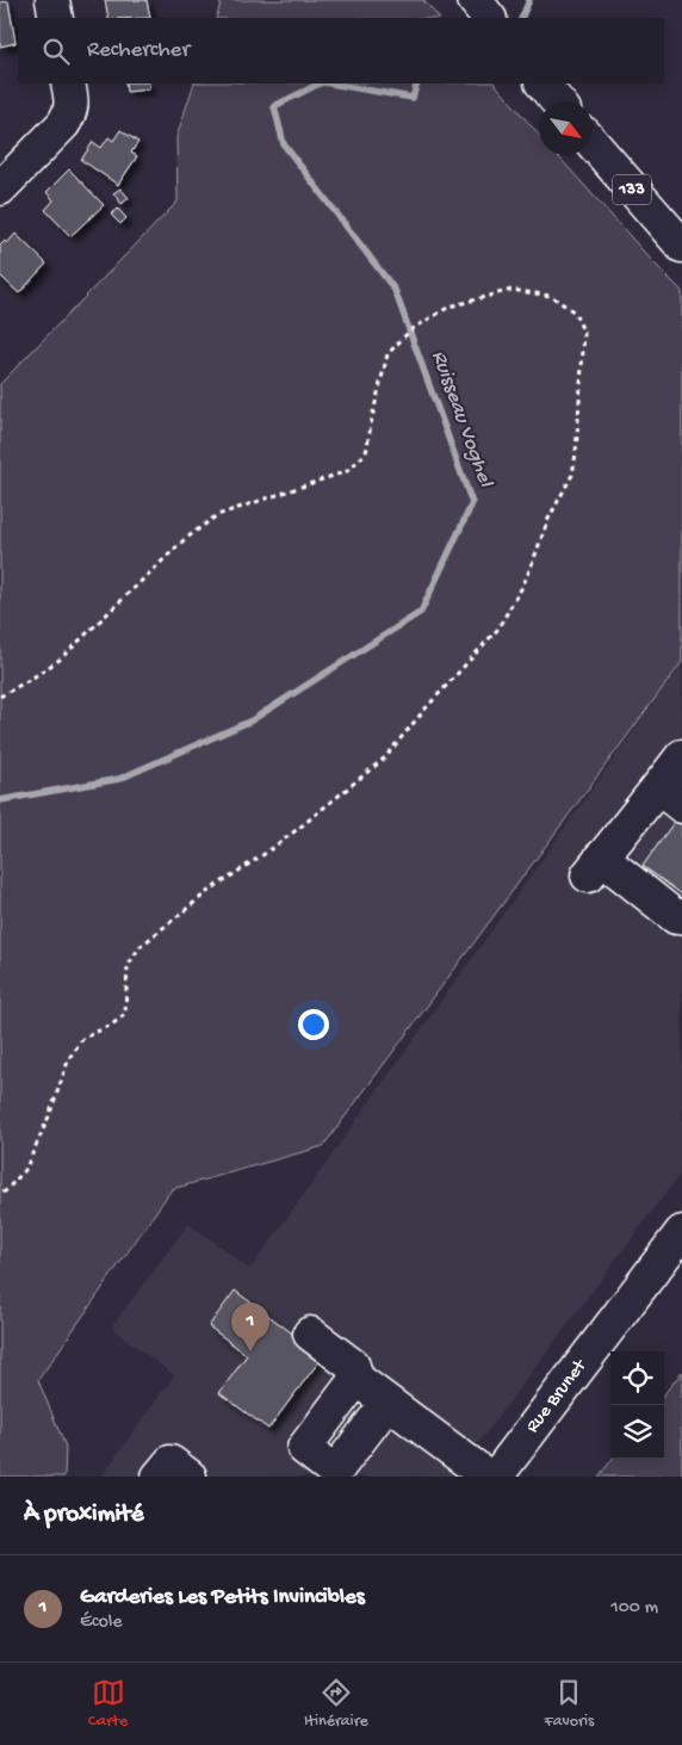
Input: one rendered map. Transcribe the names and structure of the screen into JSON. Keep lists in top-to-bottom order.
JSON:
{
  "streets": {
    "street": ["133", "Rue Brunet"]
  },
  "water": ["Ruisseau Voghel"],
  "north": "bottom right",
  "page": {
    "search": "Rechercher",
    "pins": "1",
    "heading": "À proximité",
    "list": [
      {
        "mark": "1",
        "name": "Garderies Les Petits Invincibles",
        "note": "École",
        "value": "100 m"
      }
    ],
    "nav": ["Carte", "Itinéraire", "Favoris"]
  }
}
